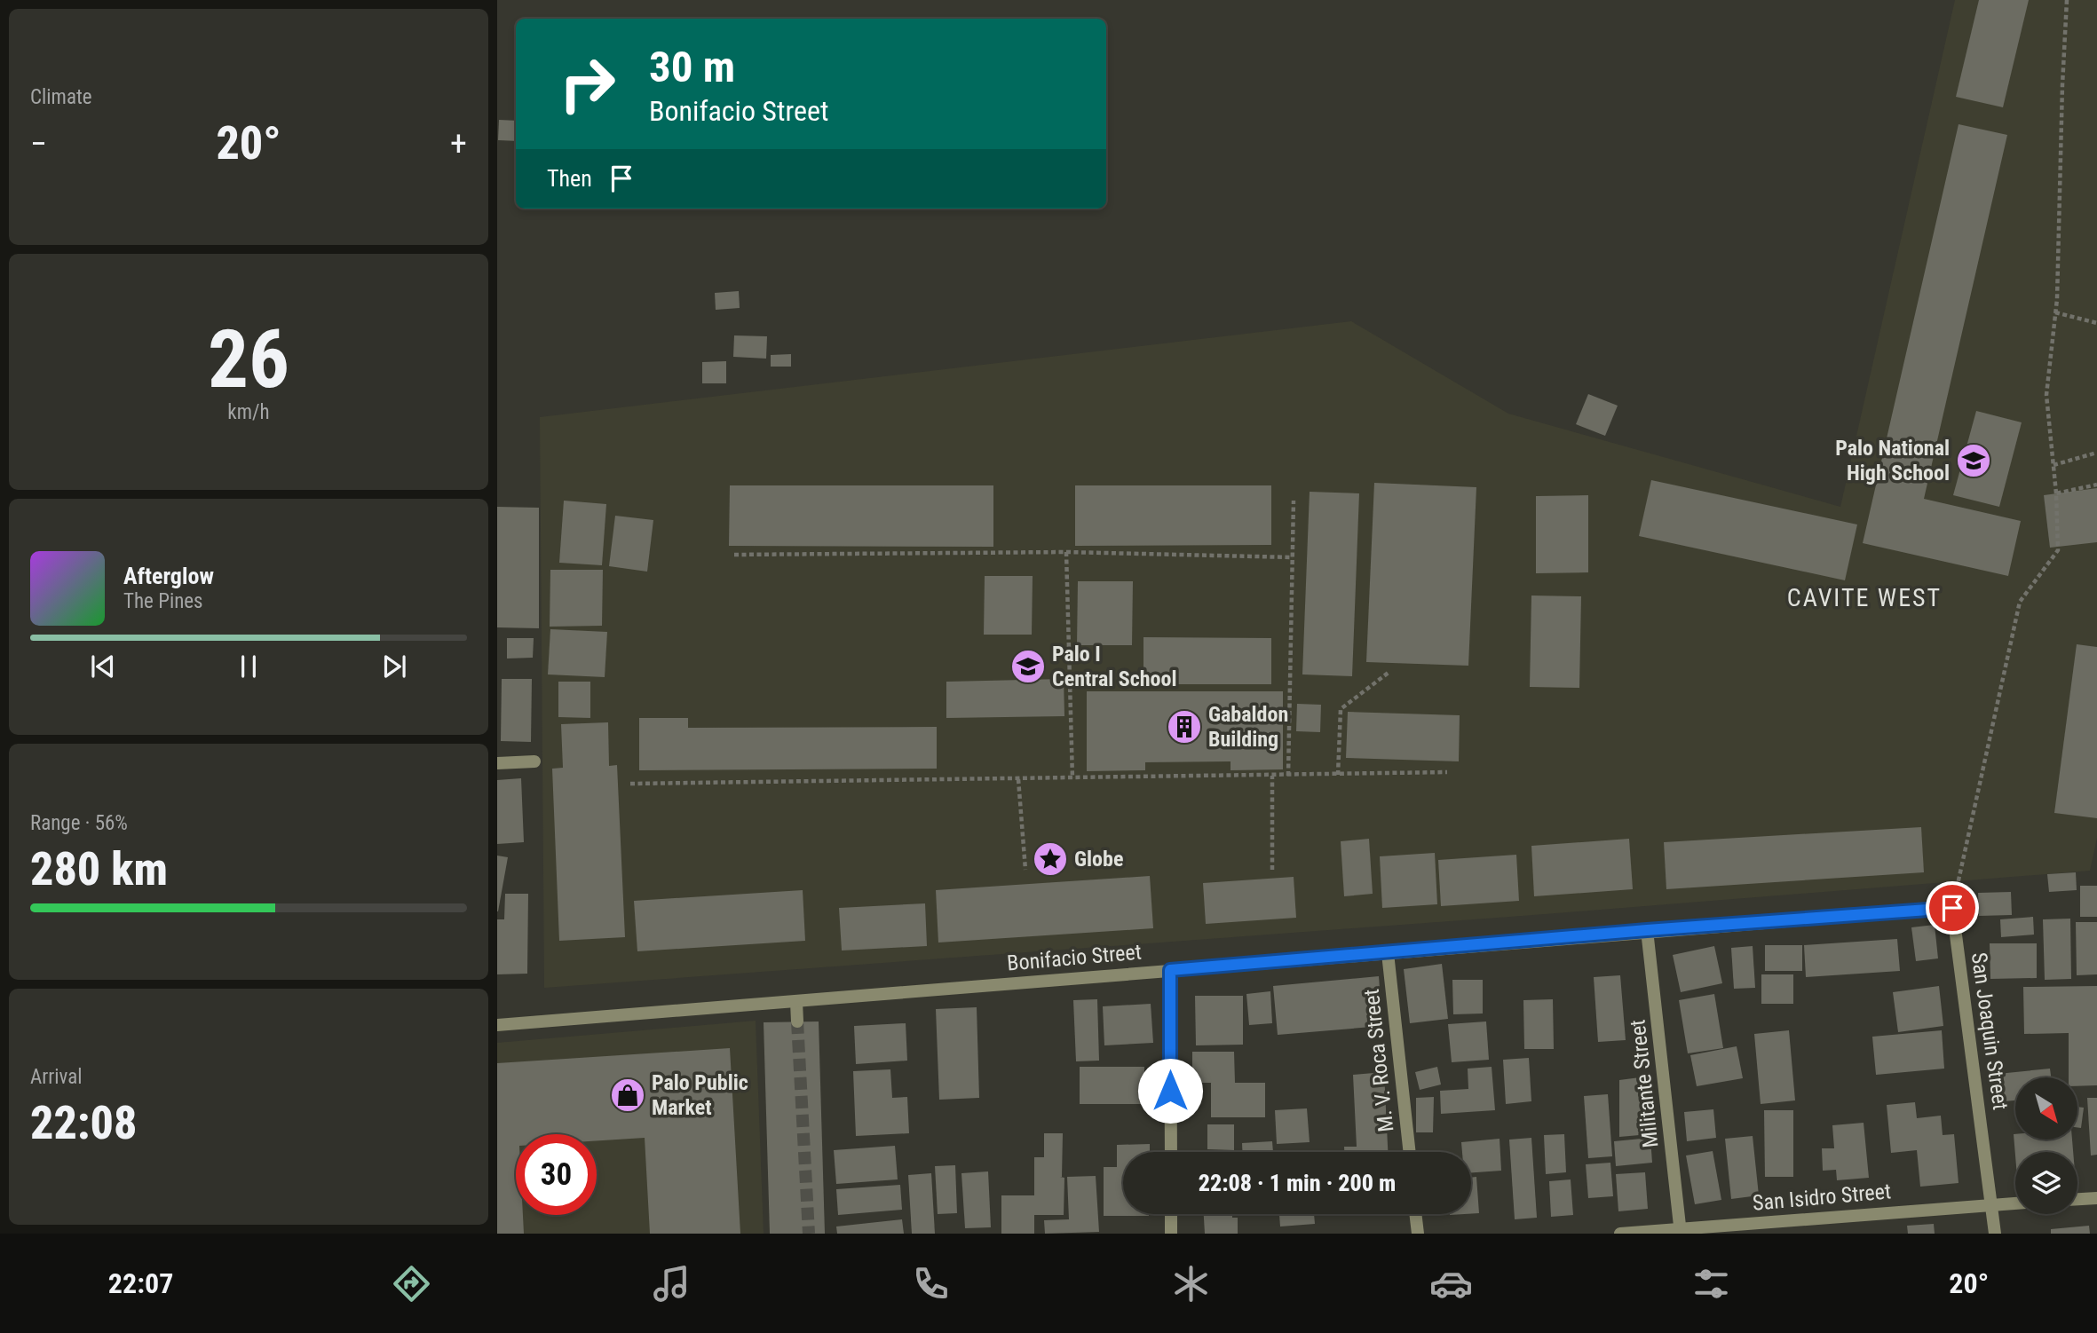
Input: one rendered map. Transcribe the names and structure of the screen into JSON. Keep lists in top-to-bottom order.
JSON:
{
  "streets": {
    "street": [
      "Bonifacio Street",
      "San Joaquin Street",
      "M. V. Roca Street",
      "Militante Street",
      "San Isidro Street"
    ]
  },
  "crossings": [
    ["Bonifacio Street", "San Joaquin Street"],
    ["Bonifacio Street", "M. V. Roca Street"],
    ["Bonifacio Street", "Militante Street"],
    ["San Joaquin Street", "San Isidro Street"],
    ["Militante Street", "San Isidro Street"]
  ],
  "districts": ["CAVITE WEST"],
  "places": {
    "school or university": ["Palo National High School", "Palo I Central School"],
    "building": ["Gabaldon Building"],
    "place": ["Globe"],
    "shop": ["Palo Public Market"]
  },
  "north": "bottom right",
  "page": {
    "tile": [
      "Climate",
      ["26", "km/h"],
      ["Range · 56%", "280 km"],
      ["Arrival", "22:08"]
    ],
    "turn": ["30 m", "Bonifacio Street"],
    "heat": ["−", "20°", "+"],
    "then": "Then",
    "song": ["Afterglow", "The Pines"],
    "limit": "30",
    "trip": "22:08 · 1 min · 200 m",
    "tabs": ["22:07", "20°"]
  }
}
